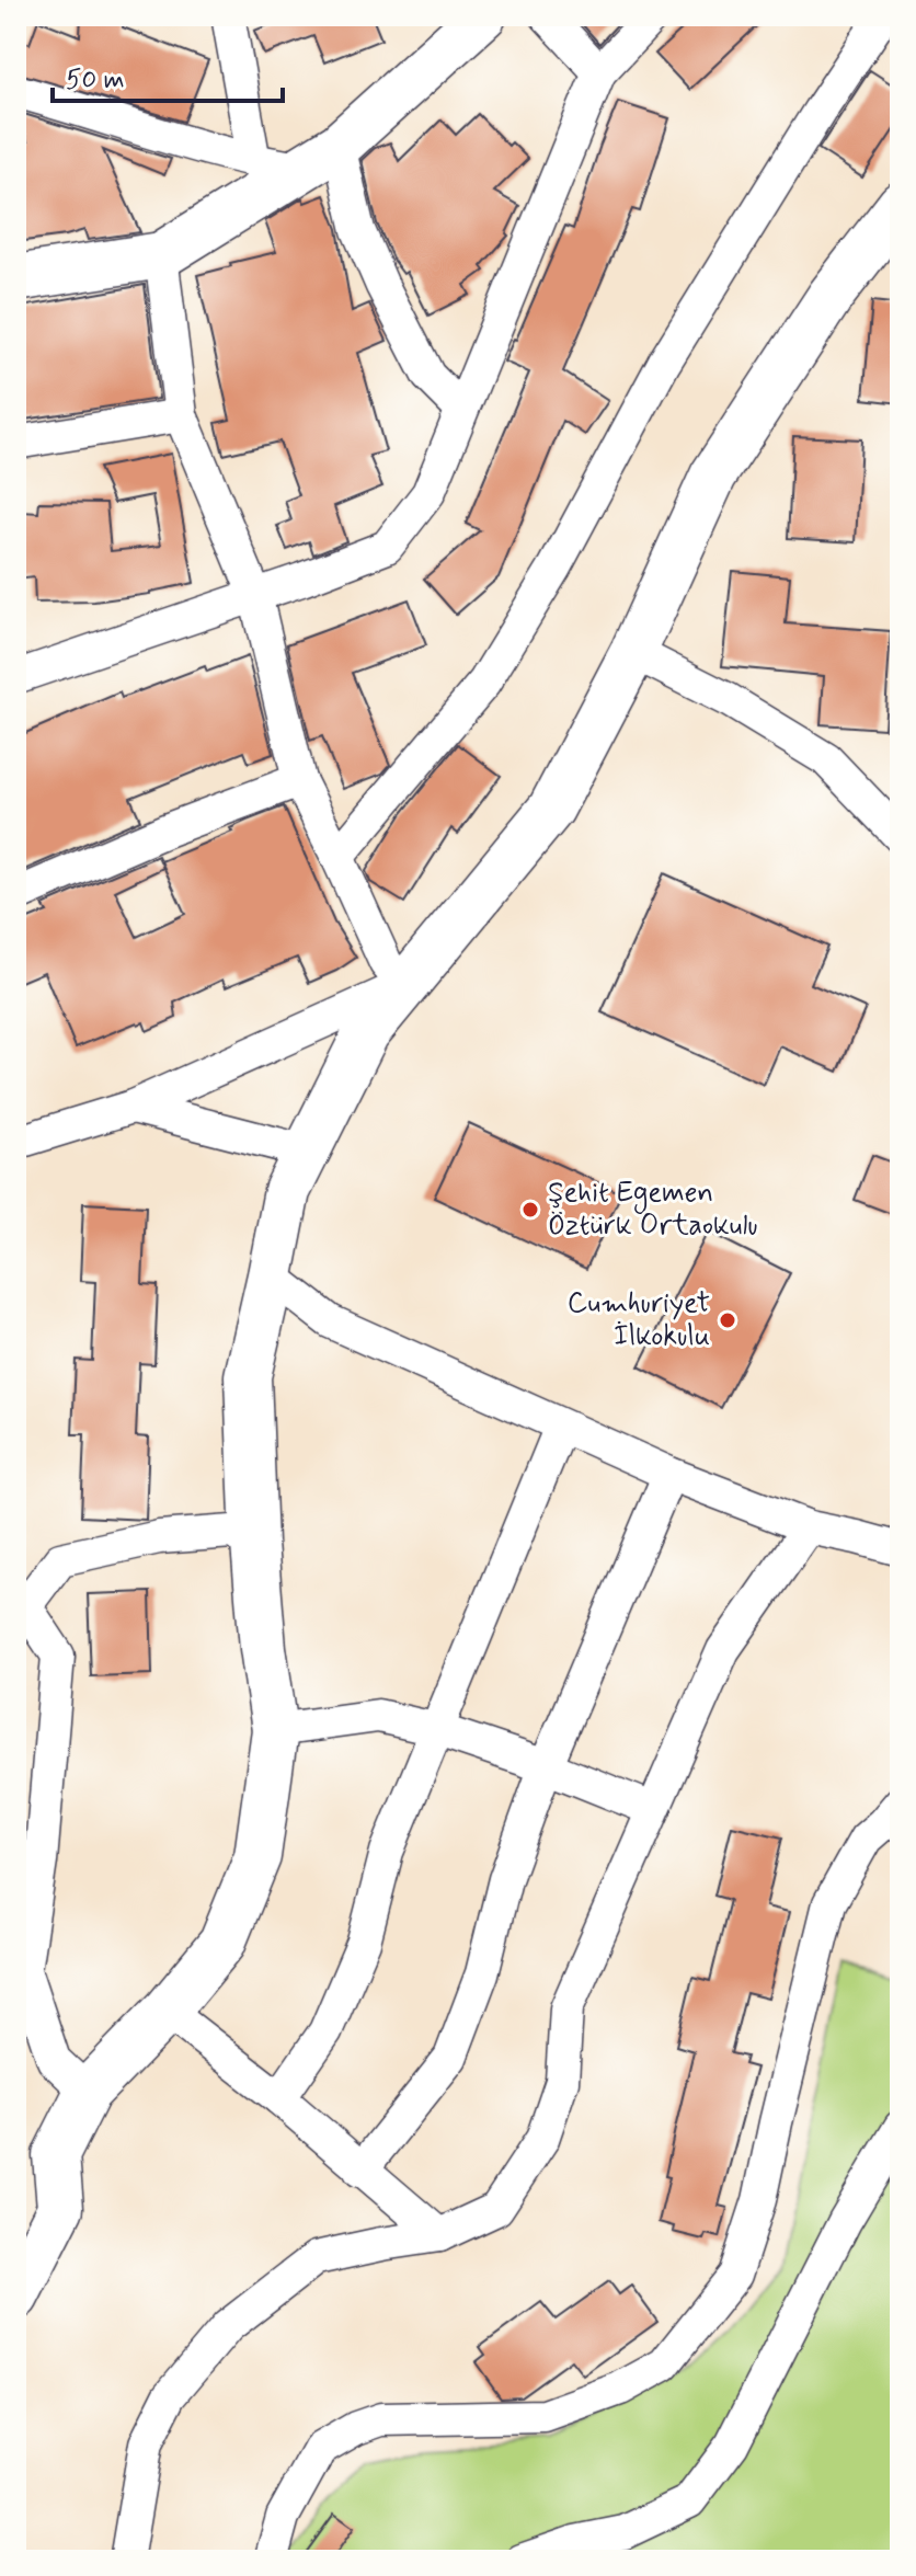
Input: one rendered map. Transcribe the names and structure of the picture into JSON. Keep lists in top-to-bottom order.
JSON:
{
  "places": ["Şehit Egemen Öztürk Ortaokulu", "Cumhuriyet İlkokulu"],
  "scale_bar": "50 m"
}
